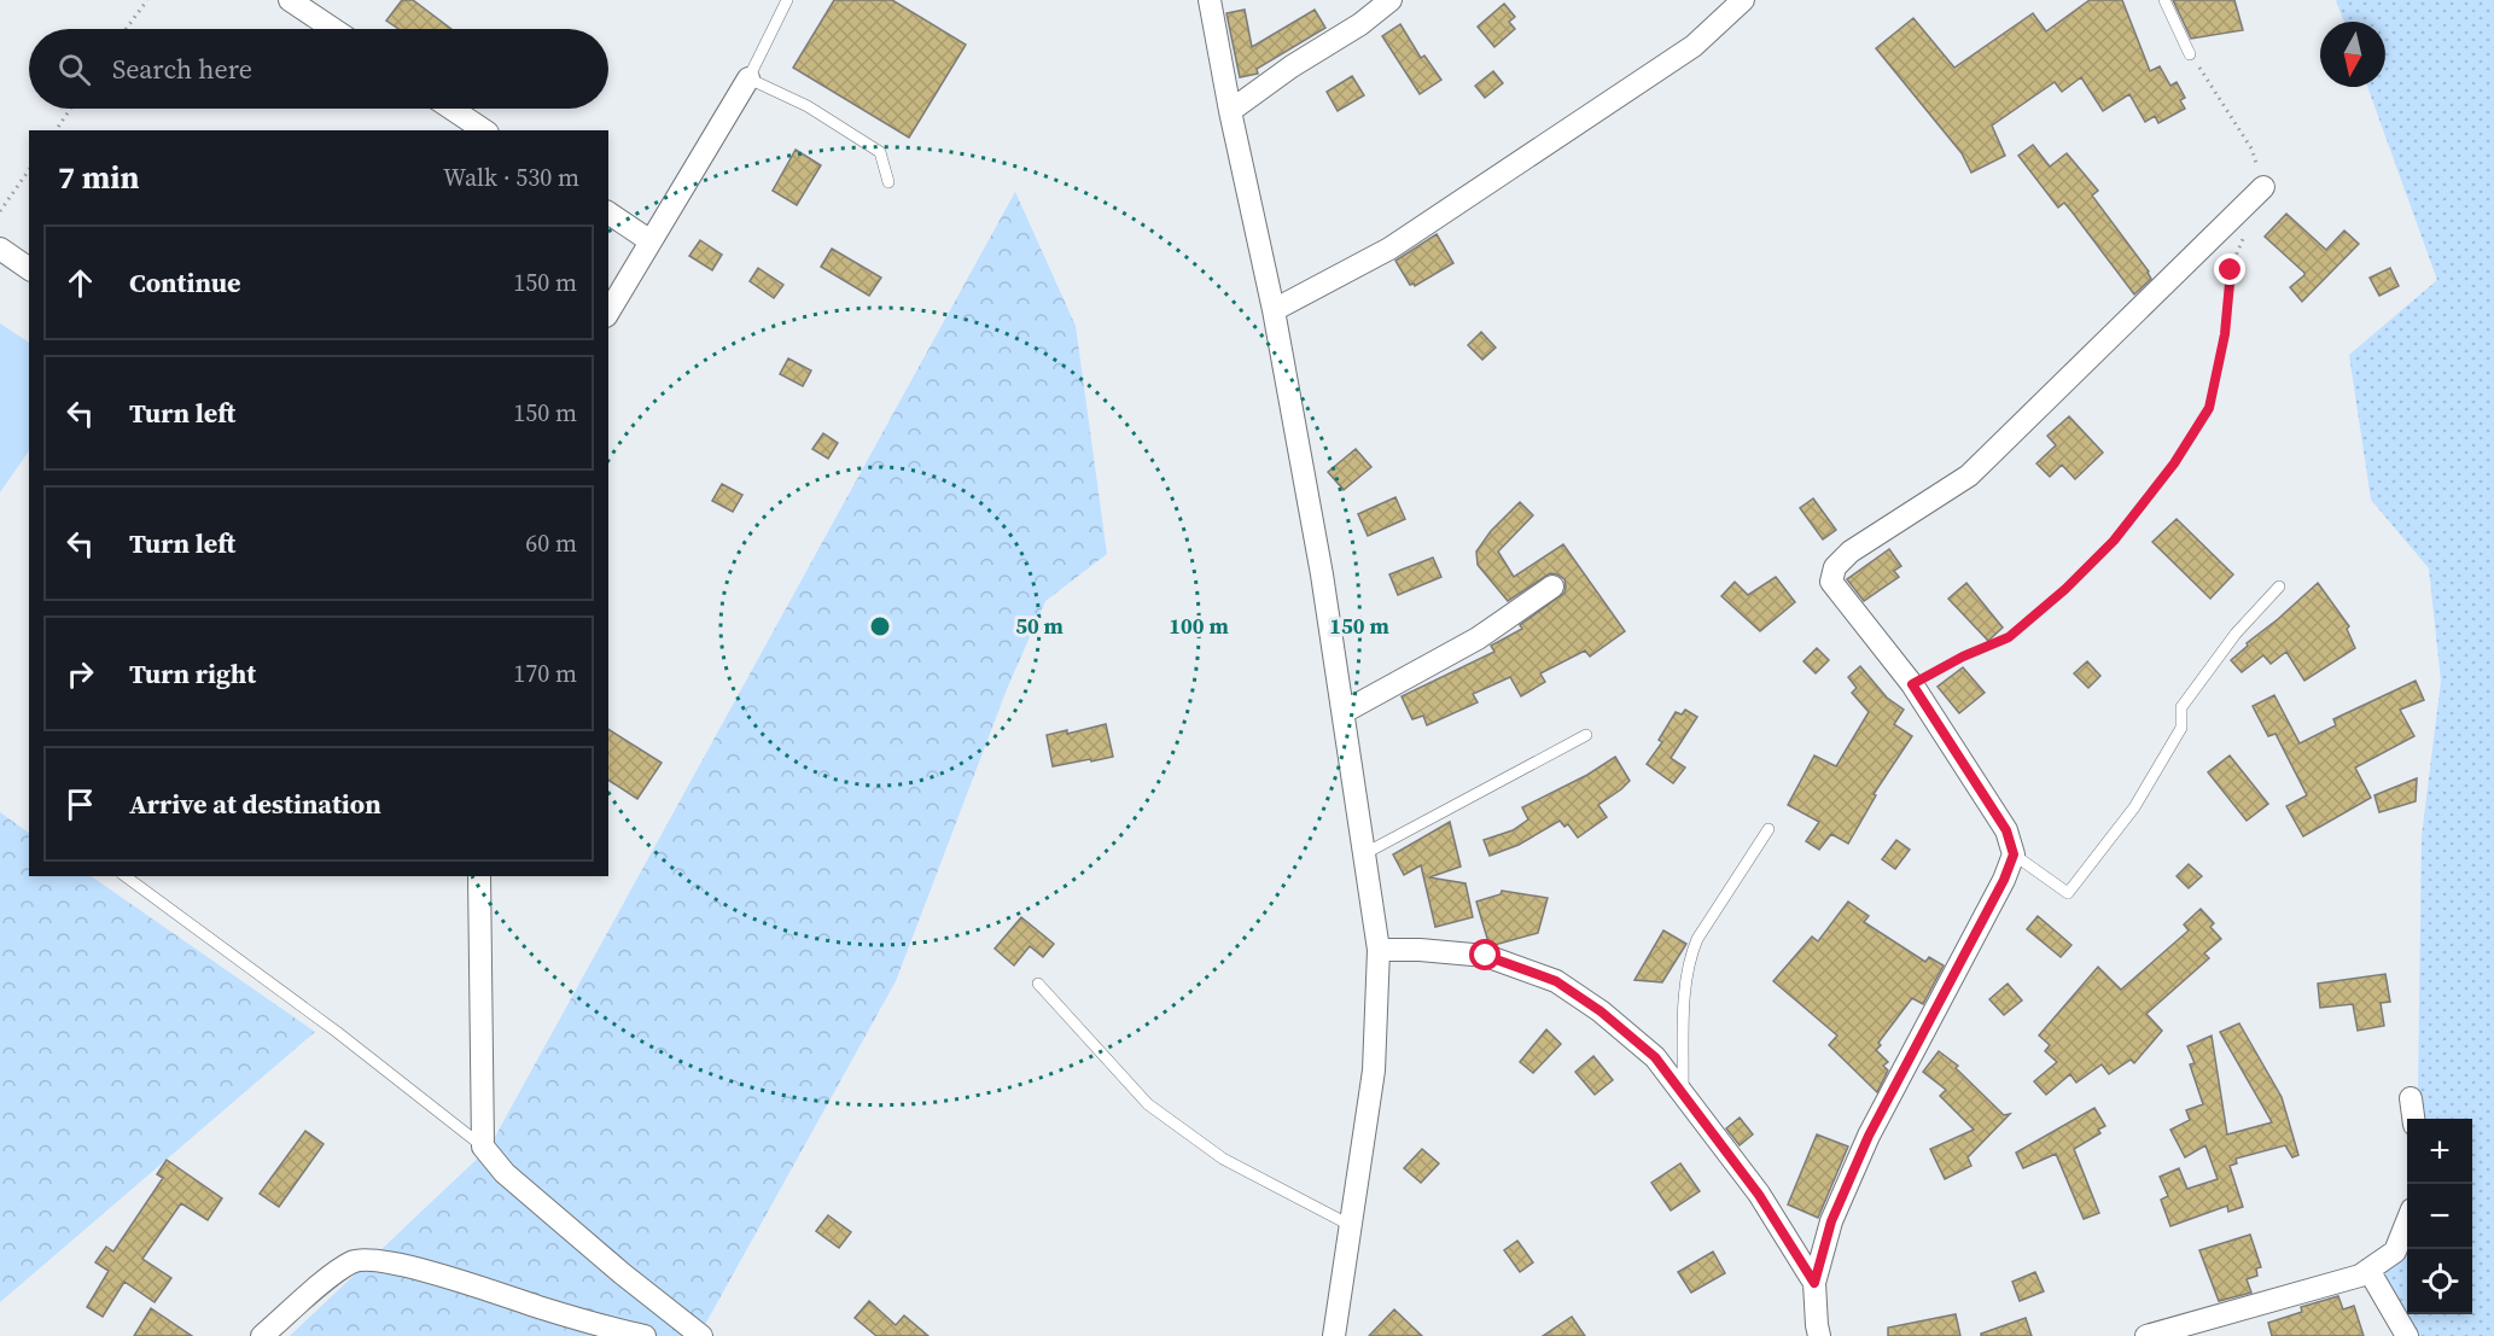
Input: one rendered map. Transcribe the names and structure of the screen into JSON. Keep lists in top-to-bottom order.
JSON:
{
  "north": "bottom",
  "page": {
    "search": "Search here",
    "heading": ["7 min", "Walk · 530 m"],
    "list": [
      ["Continue", "150 m"],
      ["Turn left", "150 m"],
      ["Turn left", "60 m"],
      ["Turn right", "170 m"],
      "Arrive at destination"
    ],
    "map_buttons": ["+", "−"]
  },
  "rings": ["50 m", "100 m", "150 m"]
}
